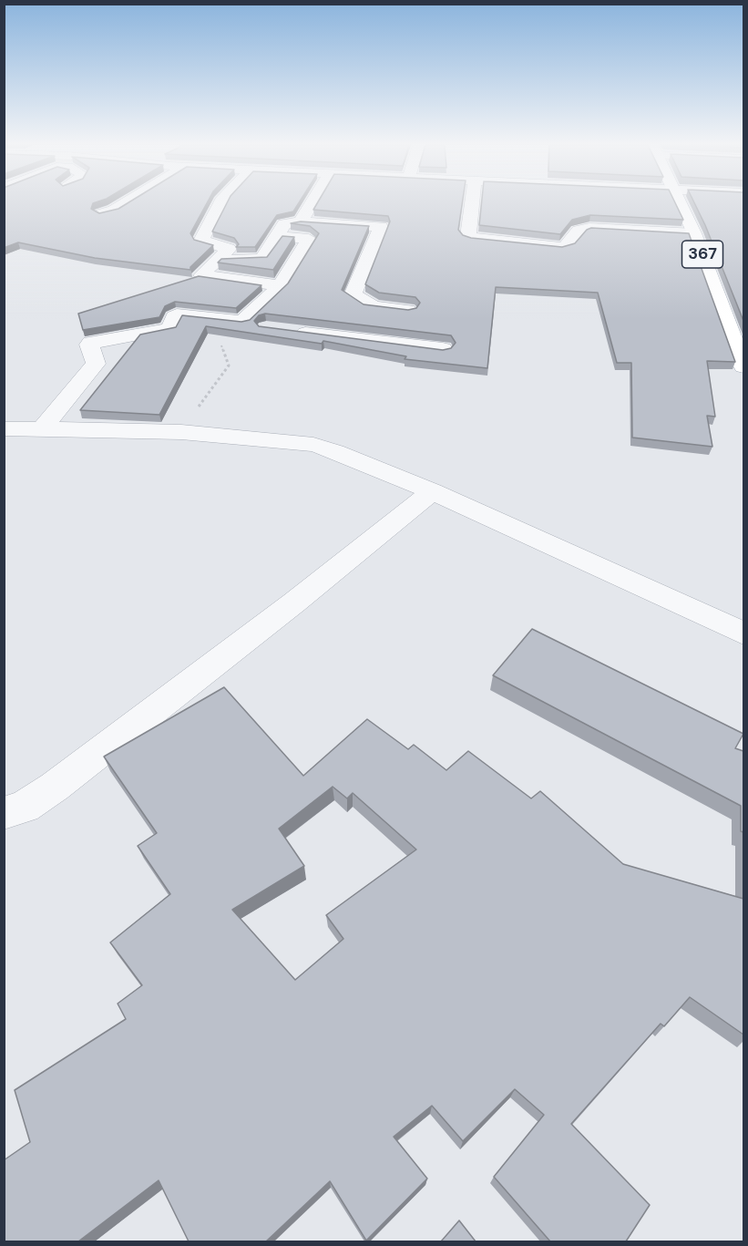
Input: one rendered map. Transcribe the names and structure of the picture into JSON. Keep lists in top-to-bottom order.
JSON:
{
  "streets": {
    "main road": ["367"]
  }
}
